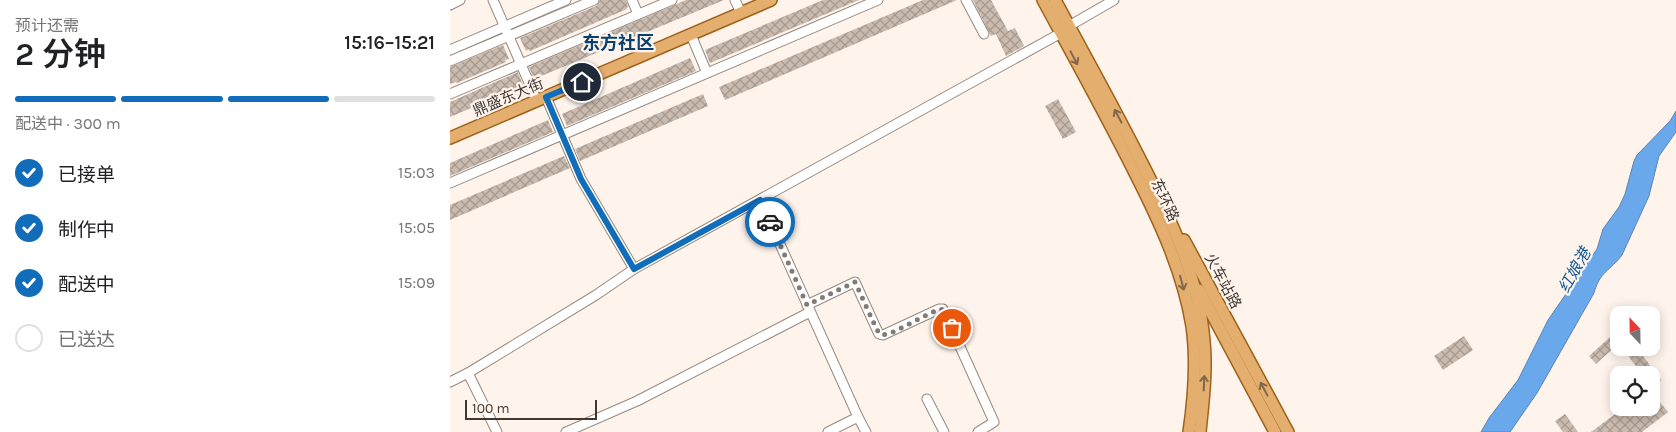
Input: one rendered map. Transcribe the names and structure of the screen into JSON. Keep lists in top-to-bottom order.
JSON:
{
  "streets": {
    "main road": ["鼎盛东大街", "东环路", "火车站路"]
  },
  "crossings": [
    ["东环路", "火车站路"]
  ],
  "districts": ["东方社区"],
  "water": ["红娘港"],
  "scale_bar": "100 m",
  "north": "top",
  "page": {
    "heading": ["2 分钟", "预计还需", "15:16–15:21"],
    "bar": "配送中 · 300 m",
    "list": [
      ["已接单", "15:03"],
      ["制作中", "15:05"],
      ["配送中", "15:09"],
      "已送达"
    ],
    "scale": "100 m"
  }
}
